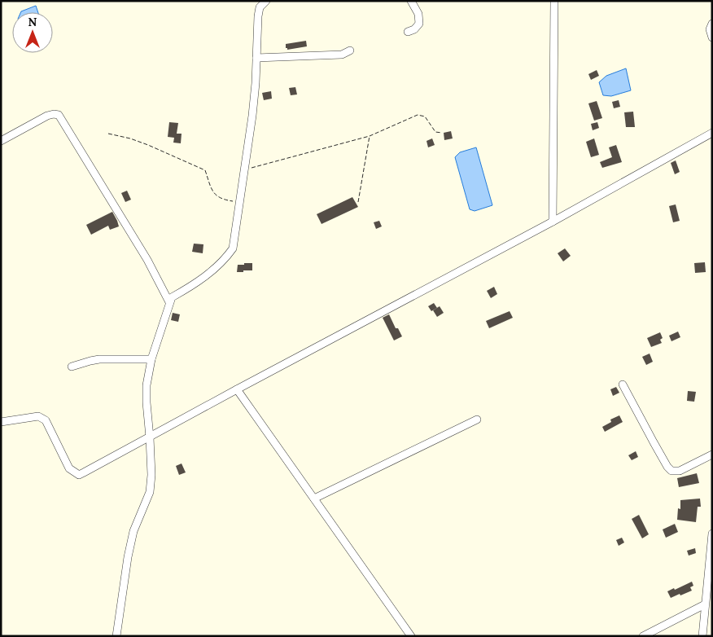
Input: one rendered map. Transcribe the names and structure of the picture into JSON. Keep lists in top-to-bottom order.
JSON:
{
  "north": "top"
}
